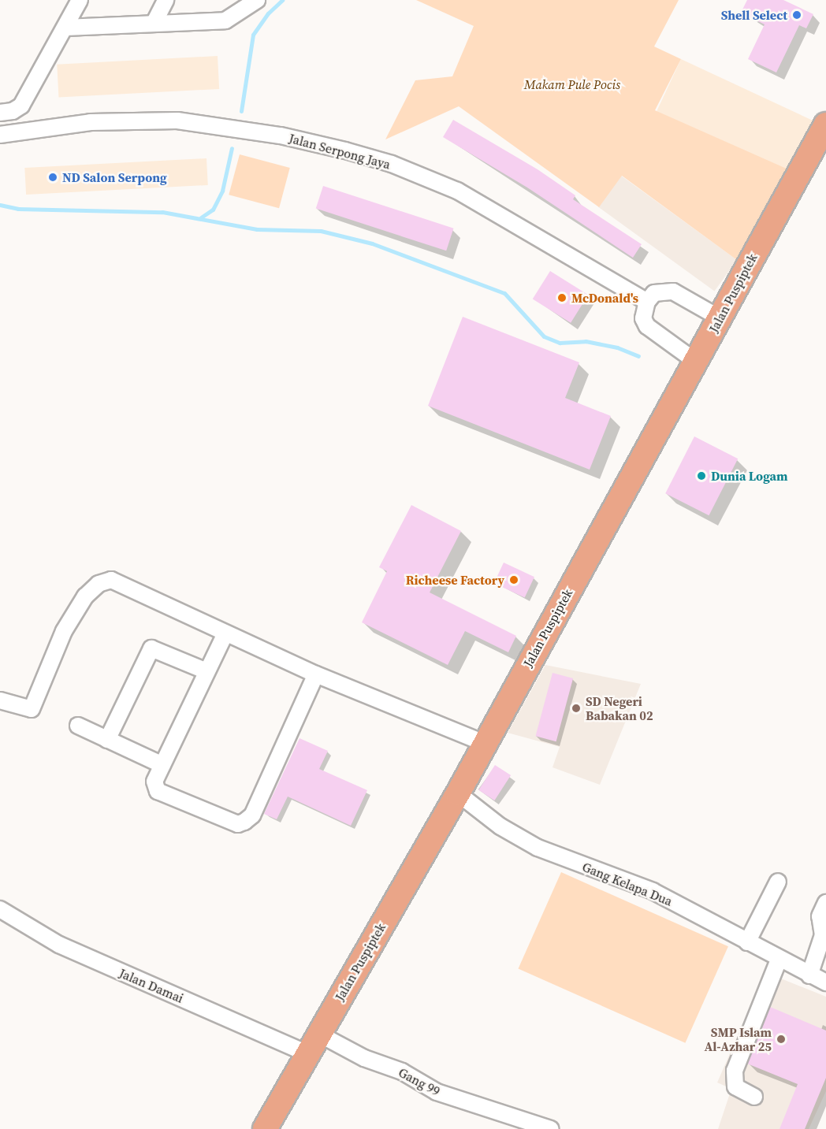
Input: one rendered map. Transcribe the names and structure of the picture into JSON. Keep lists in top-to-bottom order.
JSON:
{
  "streets": {
    "main road": ["Jalan Puspiptek"],
    "street": [
      "Jalan Serpong Jaya",
      "Gang Kelapa Dua",
      "Jalan Damai",
      "Gang 99"
    ]
  },
  "crossings": [
    ["Jalan Puspiptek", "Gang Kelapa Dua"],
    ["Jalan Puspiptek", "Jalan Damai"],
    ["Jalan Puspiptek", "Gang 99"],
    ["Jalan Damai", "Gang 99"]
  ],
  "parks": ["Makam Pule Pocis"],
  "places": [
    "Shell Select",
    "ND Salon Serpong",
    "McDonald's",
    "Dunia Logam",
    "Richeese Factory",
    "SD Negeri Babakan 02",
    "SMP Islam Al-Azhar 25"
  ]
}
